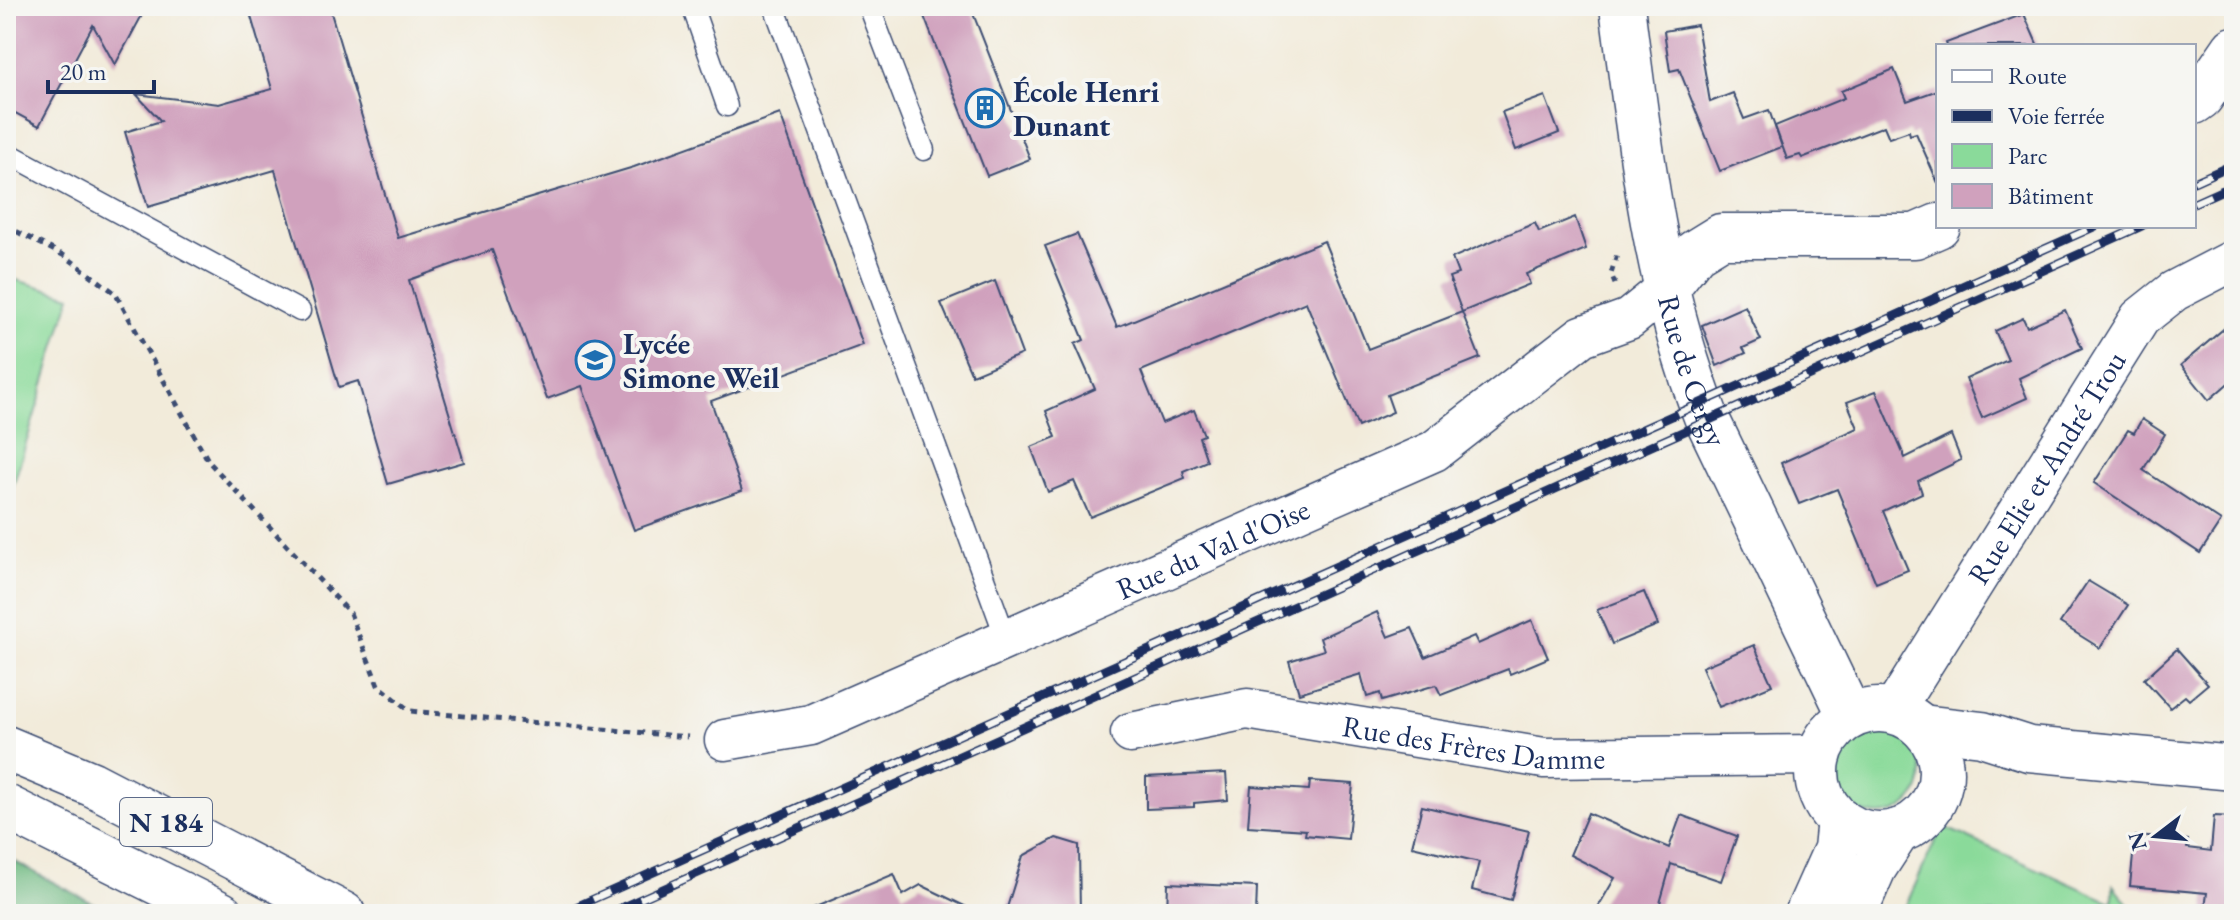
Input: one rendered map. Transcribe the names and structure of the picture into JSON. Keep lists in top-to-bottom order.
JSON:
{
  "streets": {
    "street": [
      "Rue de Cergy",
      "Rue Elie et André Trou",
      "Rue du Val d'Oise",
      "Rue des Frères Damme",
      "N 184"
    ]
  },
  "crossings": [
    ["Rue de Cergy", "Rue Elie et André Trou"],
    ["Rue de Cergy", "Rue du Val d'Oise"],
    ["Rue de Cergy", "Rue des Frères Damme"],
    ["Rue Elie et André Trou", "Rue des Frères Damme"]
  ],
  "places": {
    "building": ["École Henri Dunant"],
    "school or university": ["Lycée Simone Weil"]
  },
  "legend": [
    "Route",
    "Voie ferrée",
    "Parc",
    "Bâtiment"
  ],
  "scale_bar": "20 m",
  "north": "left"
}
